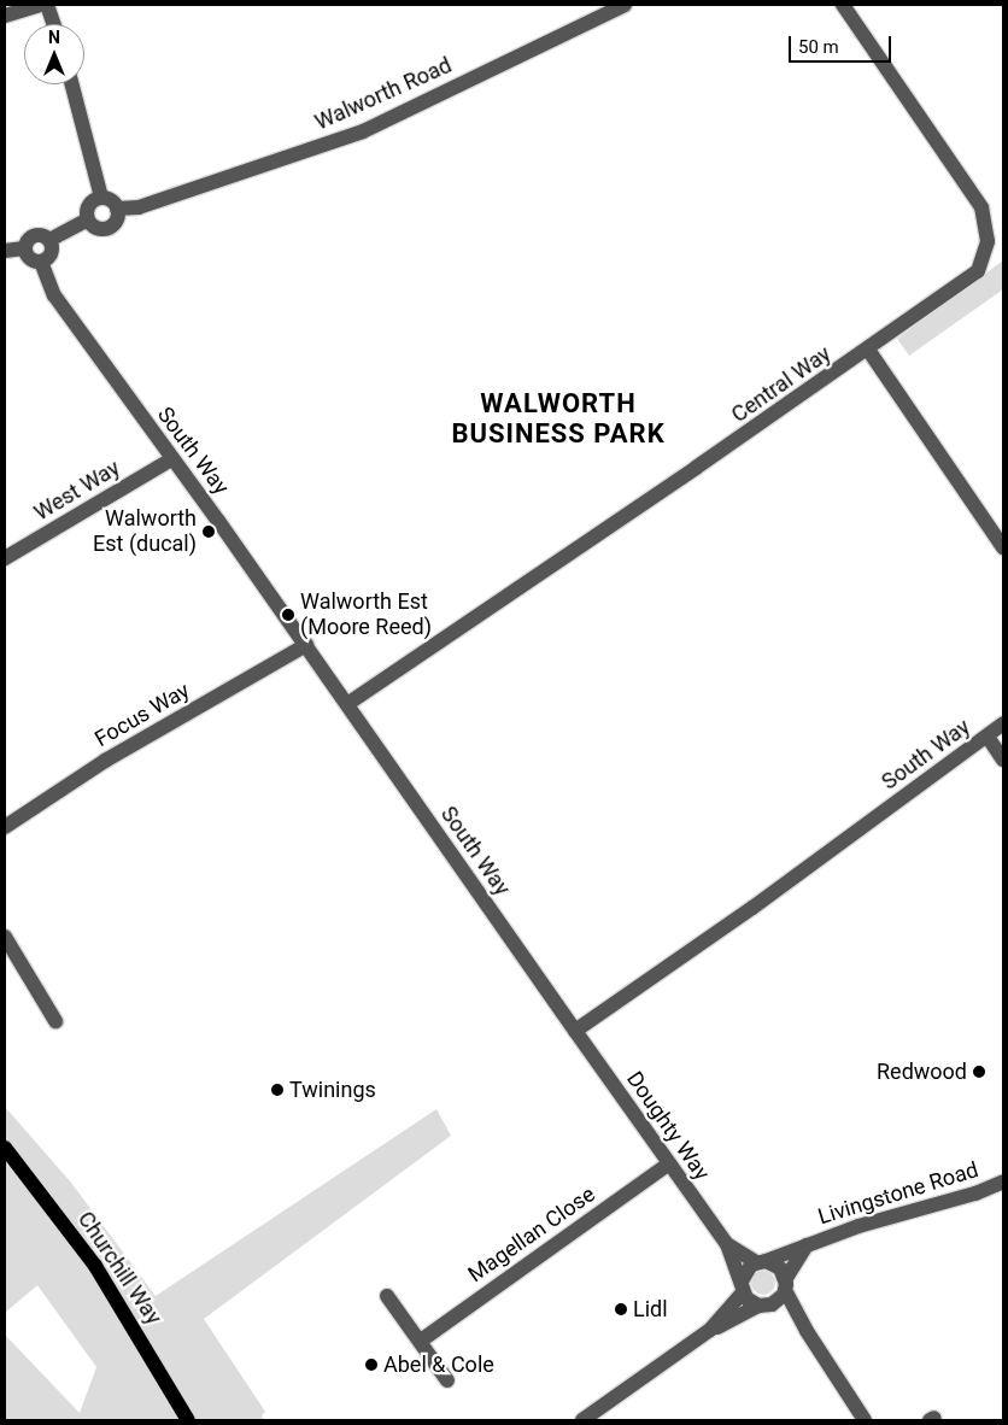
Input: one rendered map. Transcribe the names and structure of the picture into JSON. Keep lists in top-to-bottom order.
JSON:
{
  "streets": {
    "main road": ["Churchill Way"],
    "street": [
      "Walworth Road",
      "Central Way",
      "South Way",
      "West Way",
      "Focus Way",
      "Doughty Way",
      "Livingstone Road",
      "Magellan Close"
    ]
  },
  "crossings": [
    ["Central Way", "South Way"],
    ["South Way", "West Way"],
    ["South Way", "Focus Way"],
    ["South Way", "Doughty Way"],
    ["Doughty Way", "Livingstone Road"],
    ["Doughty Way", "Magellan Close"]
  ],
  "districts": ["WALWORTH BUSINESS PARK"],
  "places": [
    "Walworth Est (ducal)",
    "Walworth Est (Moore Reed)",
    "Redwood",
    "Twinings",
    "Lidl",
    "Abel & Cole"
  ],
  "scale_bar": "50 m",
  "north": "top"
}
